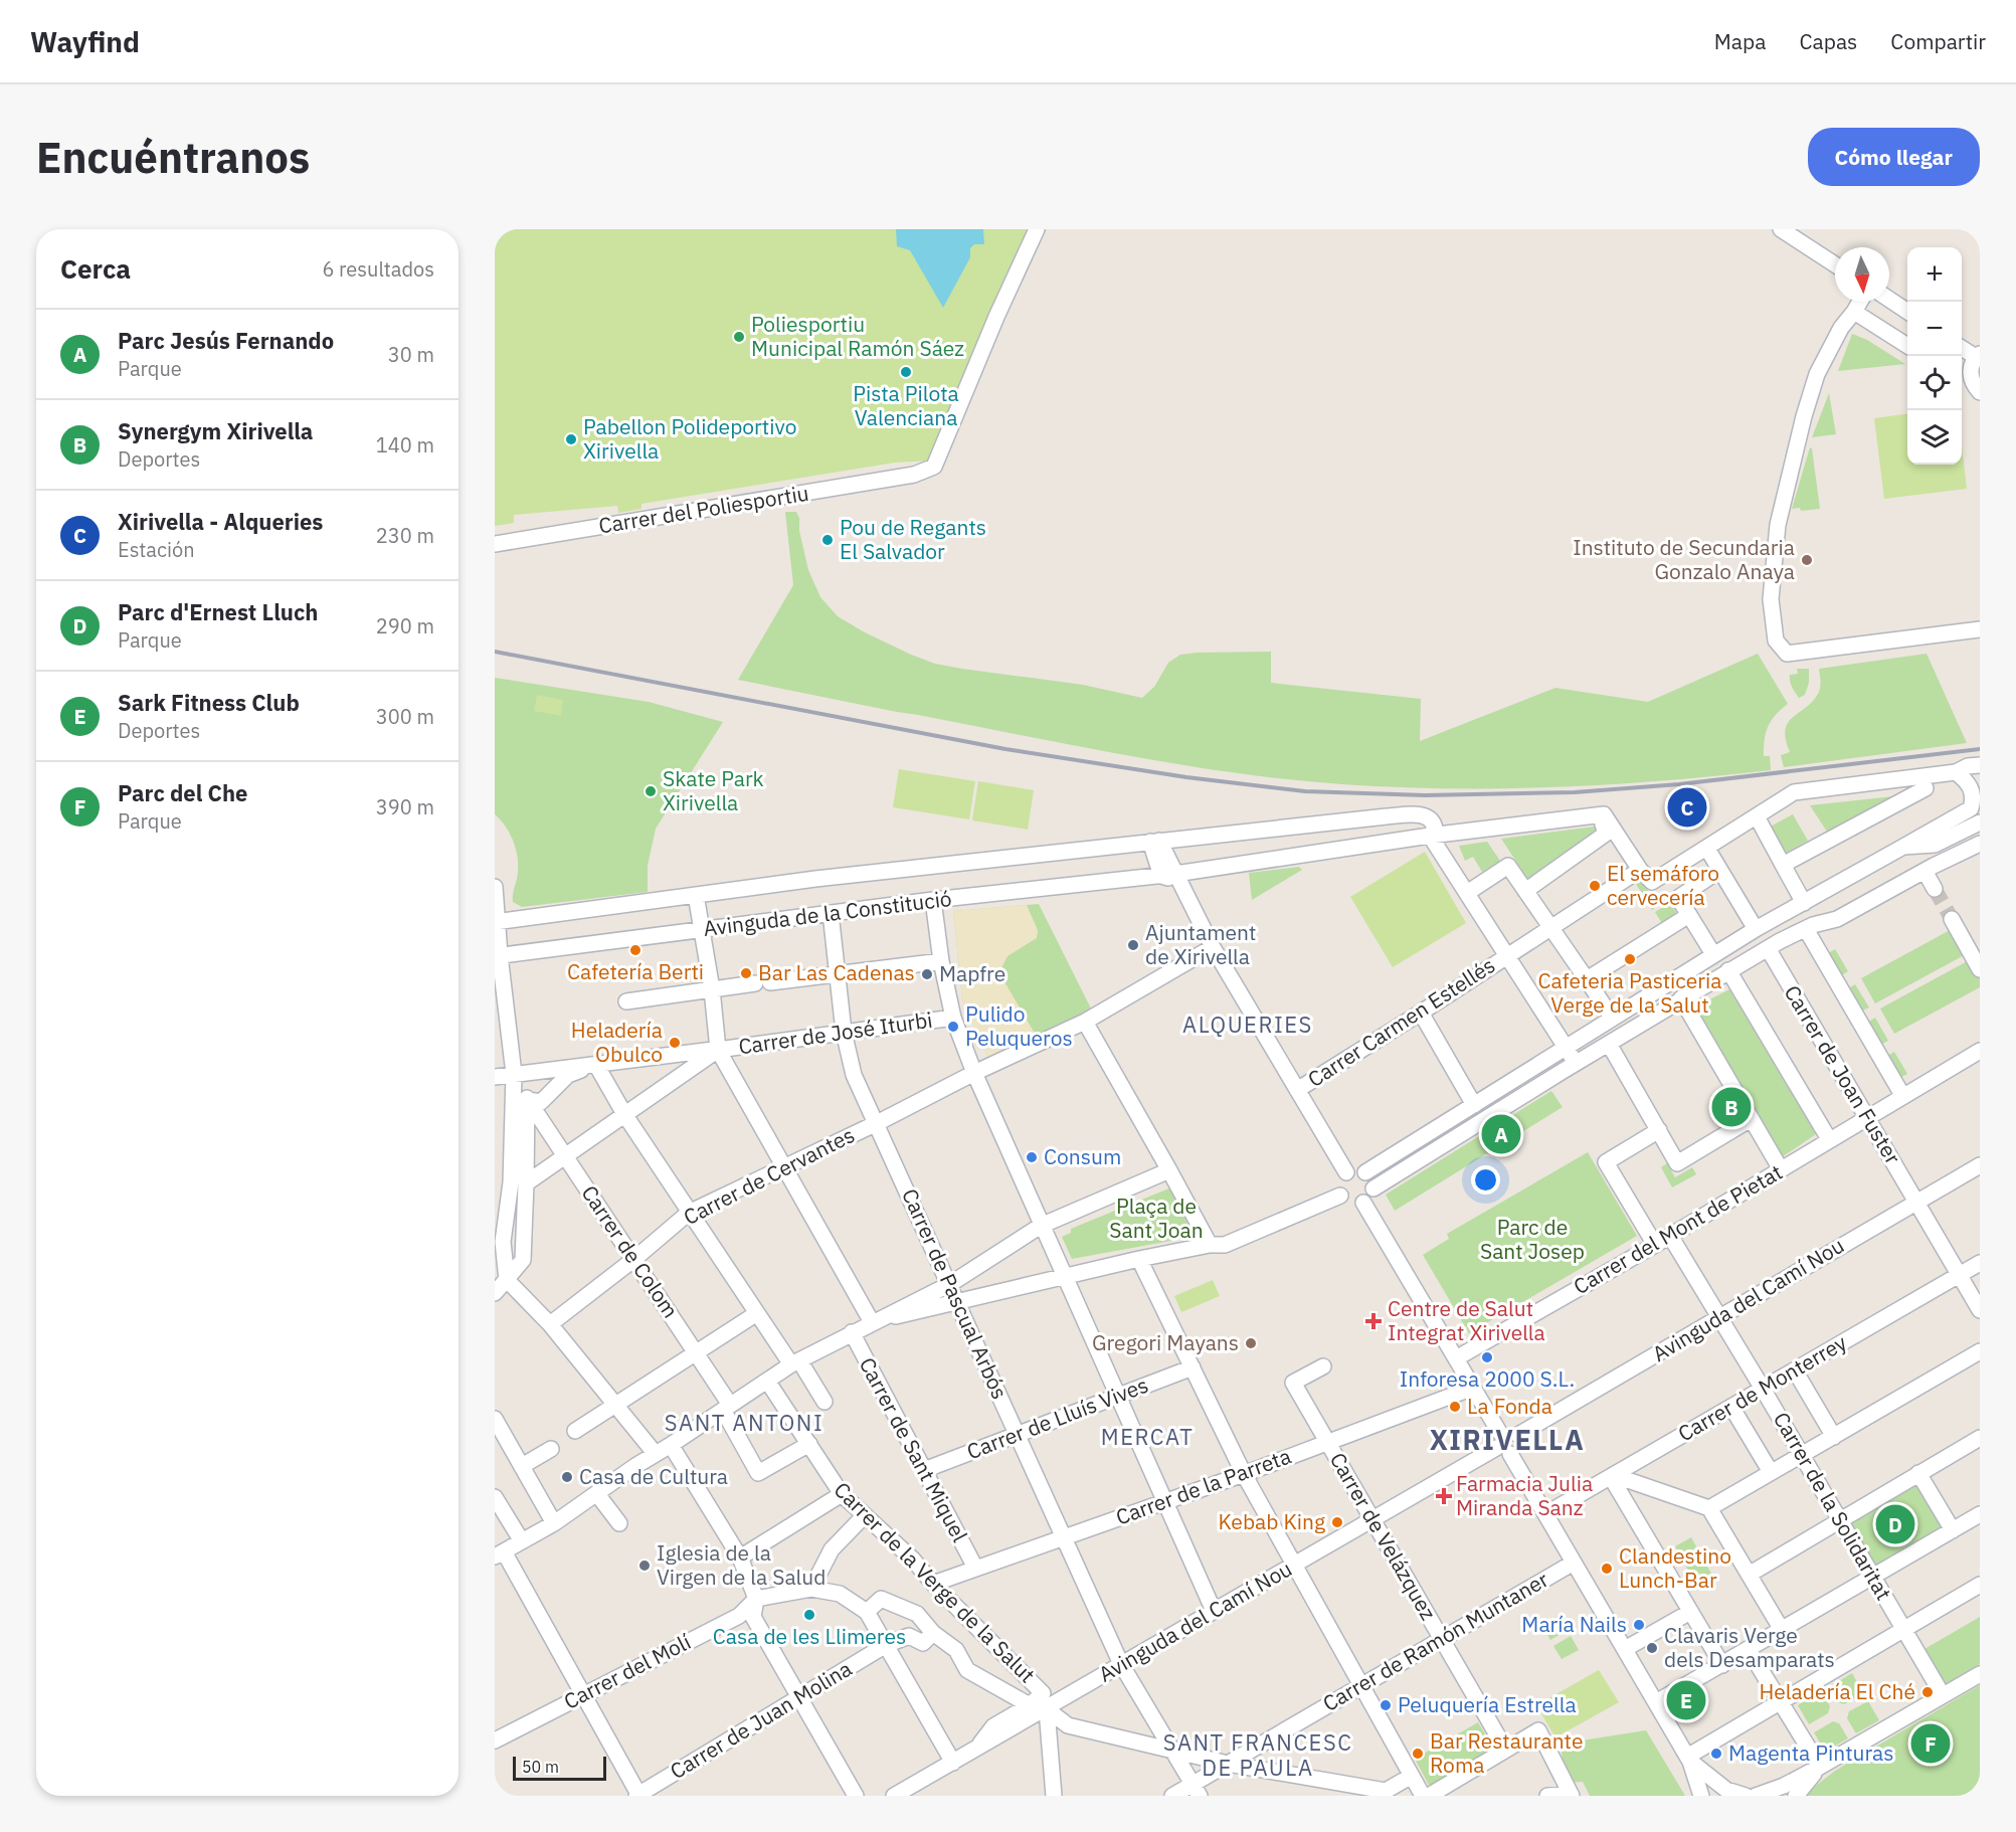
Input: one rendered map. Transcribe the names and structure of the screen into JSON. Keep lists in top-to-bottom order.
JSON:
{
  "streets": {
    "street": [
      "Carrer del Poliesportiu",
      "Avinguda de la Constitució",
      "Carrer Carmen Estellés",
      "Carrer de José Iturbi",
      "Carrer de Joan Fuster",
      "Carrer de Cervantes",
      "Carrer del Mont de Pietat",
      "Carrer de Colom",
      "Carrer de Pascual Arbós",
      "Avinguda del Camí Nou",
      "Carrer de Monterrey",
      "Carrer de Lluís Vives",
      "Carrer de Sant Miquel",
      "Carrer de la Parreta",
      "Carrer de la Solidaritat",
      "Carrer de Velázquez",
      "Carrer de la Verge de la Salut",
      "Carrer de Ramón Muntaner",
      "Carrer del Molí",
      "Carrer de Juan Molina"
    ]
  },
  "crossings": [
    ["Avinguda de la Constitució", "Carrer Carmen Estellés"],
    ["Avinguda de la Constitució", "Carrer de Pascual Arbós"],
    ["Carrer de José Iturbi", "Carrer de Colom"],
    ["Carrer de José Iturbi", "Carrer de Pascual Arbós"],
    ["Carrer de Joan Fuster", "Carrer del Mont de Pietat"],
    ["Carrer de Joan Fuster", "Avinguda del Camí Nou"],
    ["Carrer de Joan Fuster", "Carrer de Monterrey"],
    ["Carrer de Cervantes", "Carrer de Colom"],
    ["Carrer de Cervantes", "Carrer de Pascual Arbós"],
    ["Carrer del Mont de Pietat", "Carrer de la Solidaritat"],
    ["Carrer de Colom", "Carrer de la Verge de la Salut"],
    ["Carrer de Pascual Arbós", "Avinguda del Camí Nou"],
    ["Carrer de Pascual Arbós", "Carrer de Lluís Vives"],
    ["Carrer de Pascual Arbós", "Carrer de la Parreta"],
    ["Carrer de Pascual Arbós", "Carrer de Ramón Muntaner"],
    ["Avinguda del Camí Nou", "Carrer de la Solidaritat"],
    ["Avinguda del Camí Nou", "Carrer de Velázquez"],
    ["Carrer de Monterrey", "Carrer de la Solidaritat"],
    ["Carrer de Lluís Vives", "Carrer de Sant Miquel"],
    ["Carrer de Sant Miquel", "Carrer de la Parreta"],
    ["Carrer de la Parreta", "Carrer de Velázquez"],
    ["Carrer de la Parreta", "Carrer de la Verge de la Salut"],
    ["Carrer de Velázquez", "Carrer de Ramón Muntaner"]
  ],
  "districts": [
    "ALQUERIES",
    "SANT ANTONI",
    "MERCAT",
    "XIRIVELLA",
    "SANT FRANCESC DE PAULA"
  ],
  "parks": ["Plaça de Sant Joan", "Parc de Sant Josep"],
  "places": {
    "other": [
      "Poliesportiu Municipal Ramón Sáez",
      "Pista Pilota Valenciana",
      "Pabellon Polideportivo Xirivella",
      "Pou de Regants El Salvador",
      "Instituto de Secundaria Gonzalo Anaya",
      "Skate Park Xirivella",
      "El semáforo cervecería",
      "Ajuntament de Xirivella",
      "Cafetería Berti",
      "Cafeteria Pasticeria Verge de la Salut",
      "Bar Las Cadenas",
      "Mapfre",
      "Pulido Peluqueros",
      "Heladería Obulco",
      "Consum",
      "Gregori Mayans",
      "Inforesa 2000 S.L.",
      "La Fonda",
      "Casa de Cultura",
      "Kebab King",
      "Iglesia de la Virgen de la Salud",
      "Clandestino Lunch-Bar",
      "Casa de les Llimeres",
      "María Nails",
      "Clavaris Verge dels Desamparats",
      "Heladería El Ché",
      "Peluquería Estrella",
      "Bar Restaurante Roma",
      "Magenta Pinturas"
    ],
    "health": ["Centre de Salut Integrat Xirivella", "Farmacia Julia Miranda Sanz"]
  },
  "scale_bar": "50 m",
  "north": "bottom",
  "page": {
    "header": "Wayfind",
    "nav": ["Mapa", "Capas", "Compartir"],
    "buttons": "Cómo llegar",
    "title": "Encuéntranos",
    "heading": ["Cerca", "6 resultados"],
    "map_buttons": ["+", "−"],
    "list": [
      {
        "mark": "A",
        "name": "Parc Jesús Fernando",
        "note": "Parque",
        "value": "30 m"
      },
      {
        "mark": "B",
        "name": "Synergym Xirivella",
        "note": "Deportes",
        "value": "140 m"
      },
      {
        "mark": "C",
        "name": "Xirivella - Alqueries",
        "note": "Estación",
        "value": "230 m"
      },
      {
        "mark": "D",
        "name": "Parc d'Ernest Lluch",
        "note": "Parque",
        "value": "290 m"
      },
      {
        "mark": "E",
        "name": "Sark Fitness Club",
        "note": "Deportes",
        "value": "300 m"
      },
      {
        "mark": "F",
        "name": "Parc del Che",
        "note": "Parque",
        "value": "390 m"
      }
    ],
    "pins": [
      "C",
      "B",
      "A",
      "D",
      "E",
      "F"
    ],
    "scale": "50 m"
  }
}
